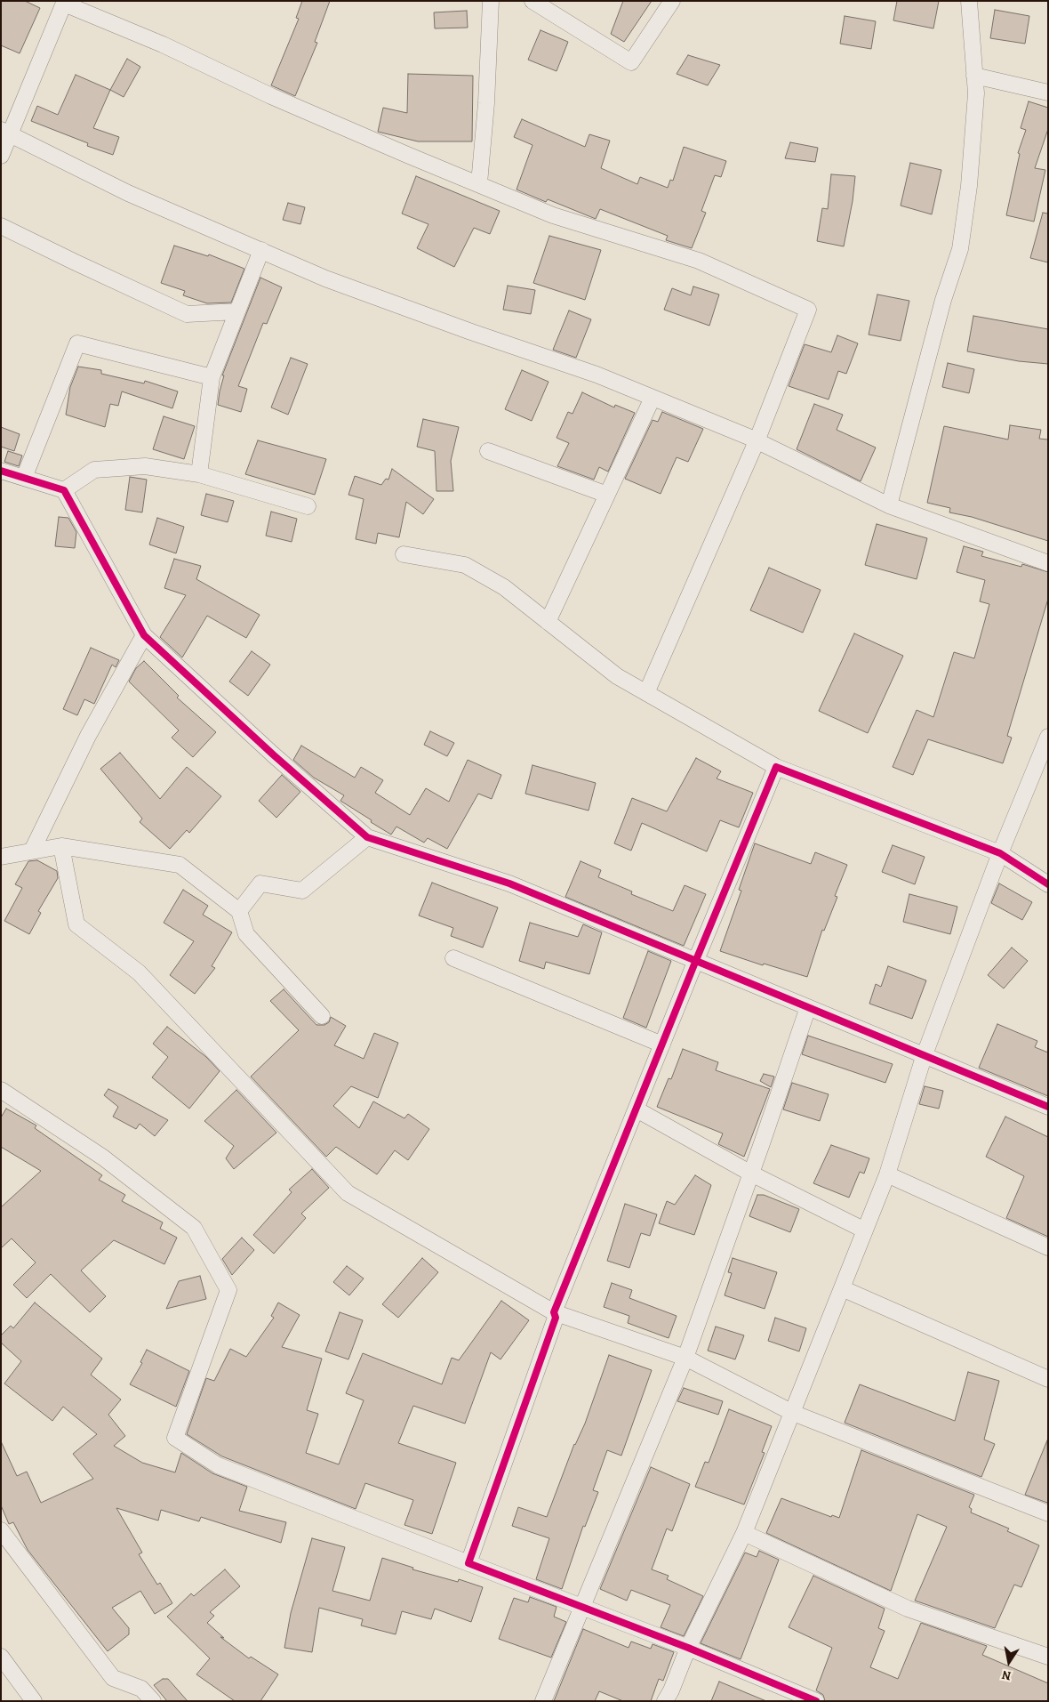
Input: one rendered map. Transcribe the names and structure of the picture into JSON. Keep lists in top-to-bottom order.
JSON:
{
  "north": "bottom"
}
